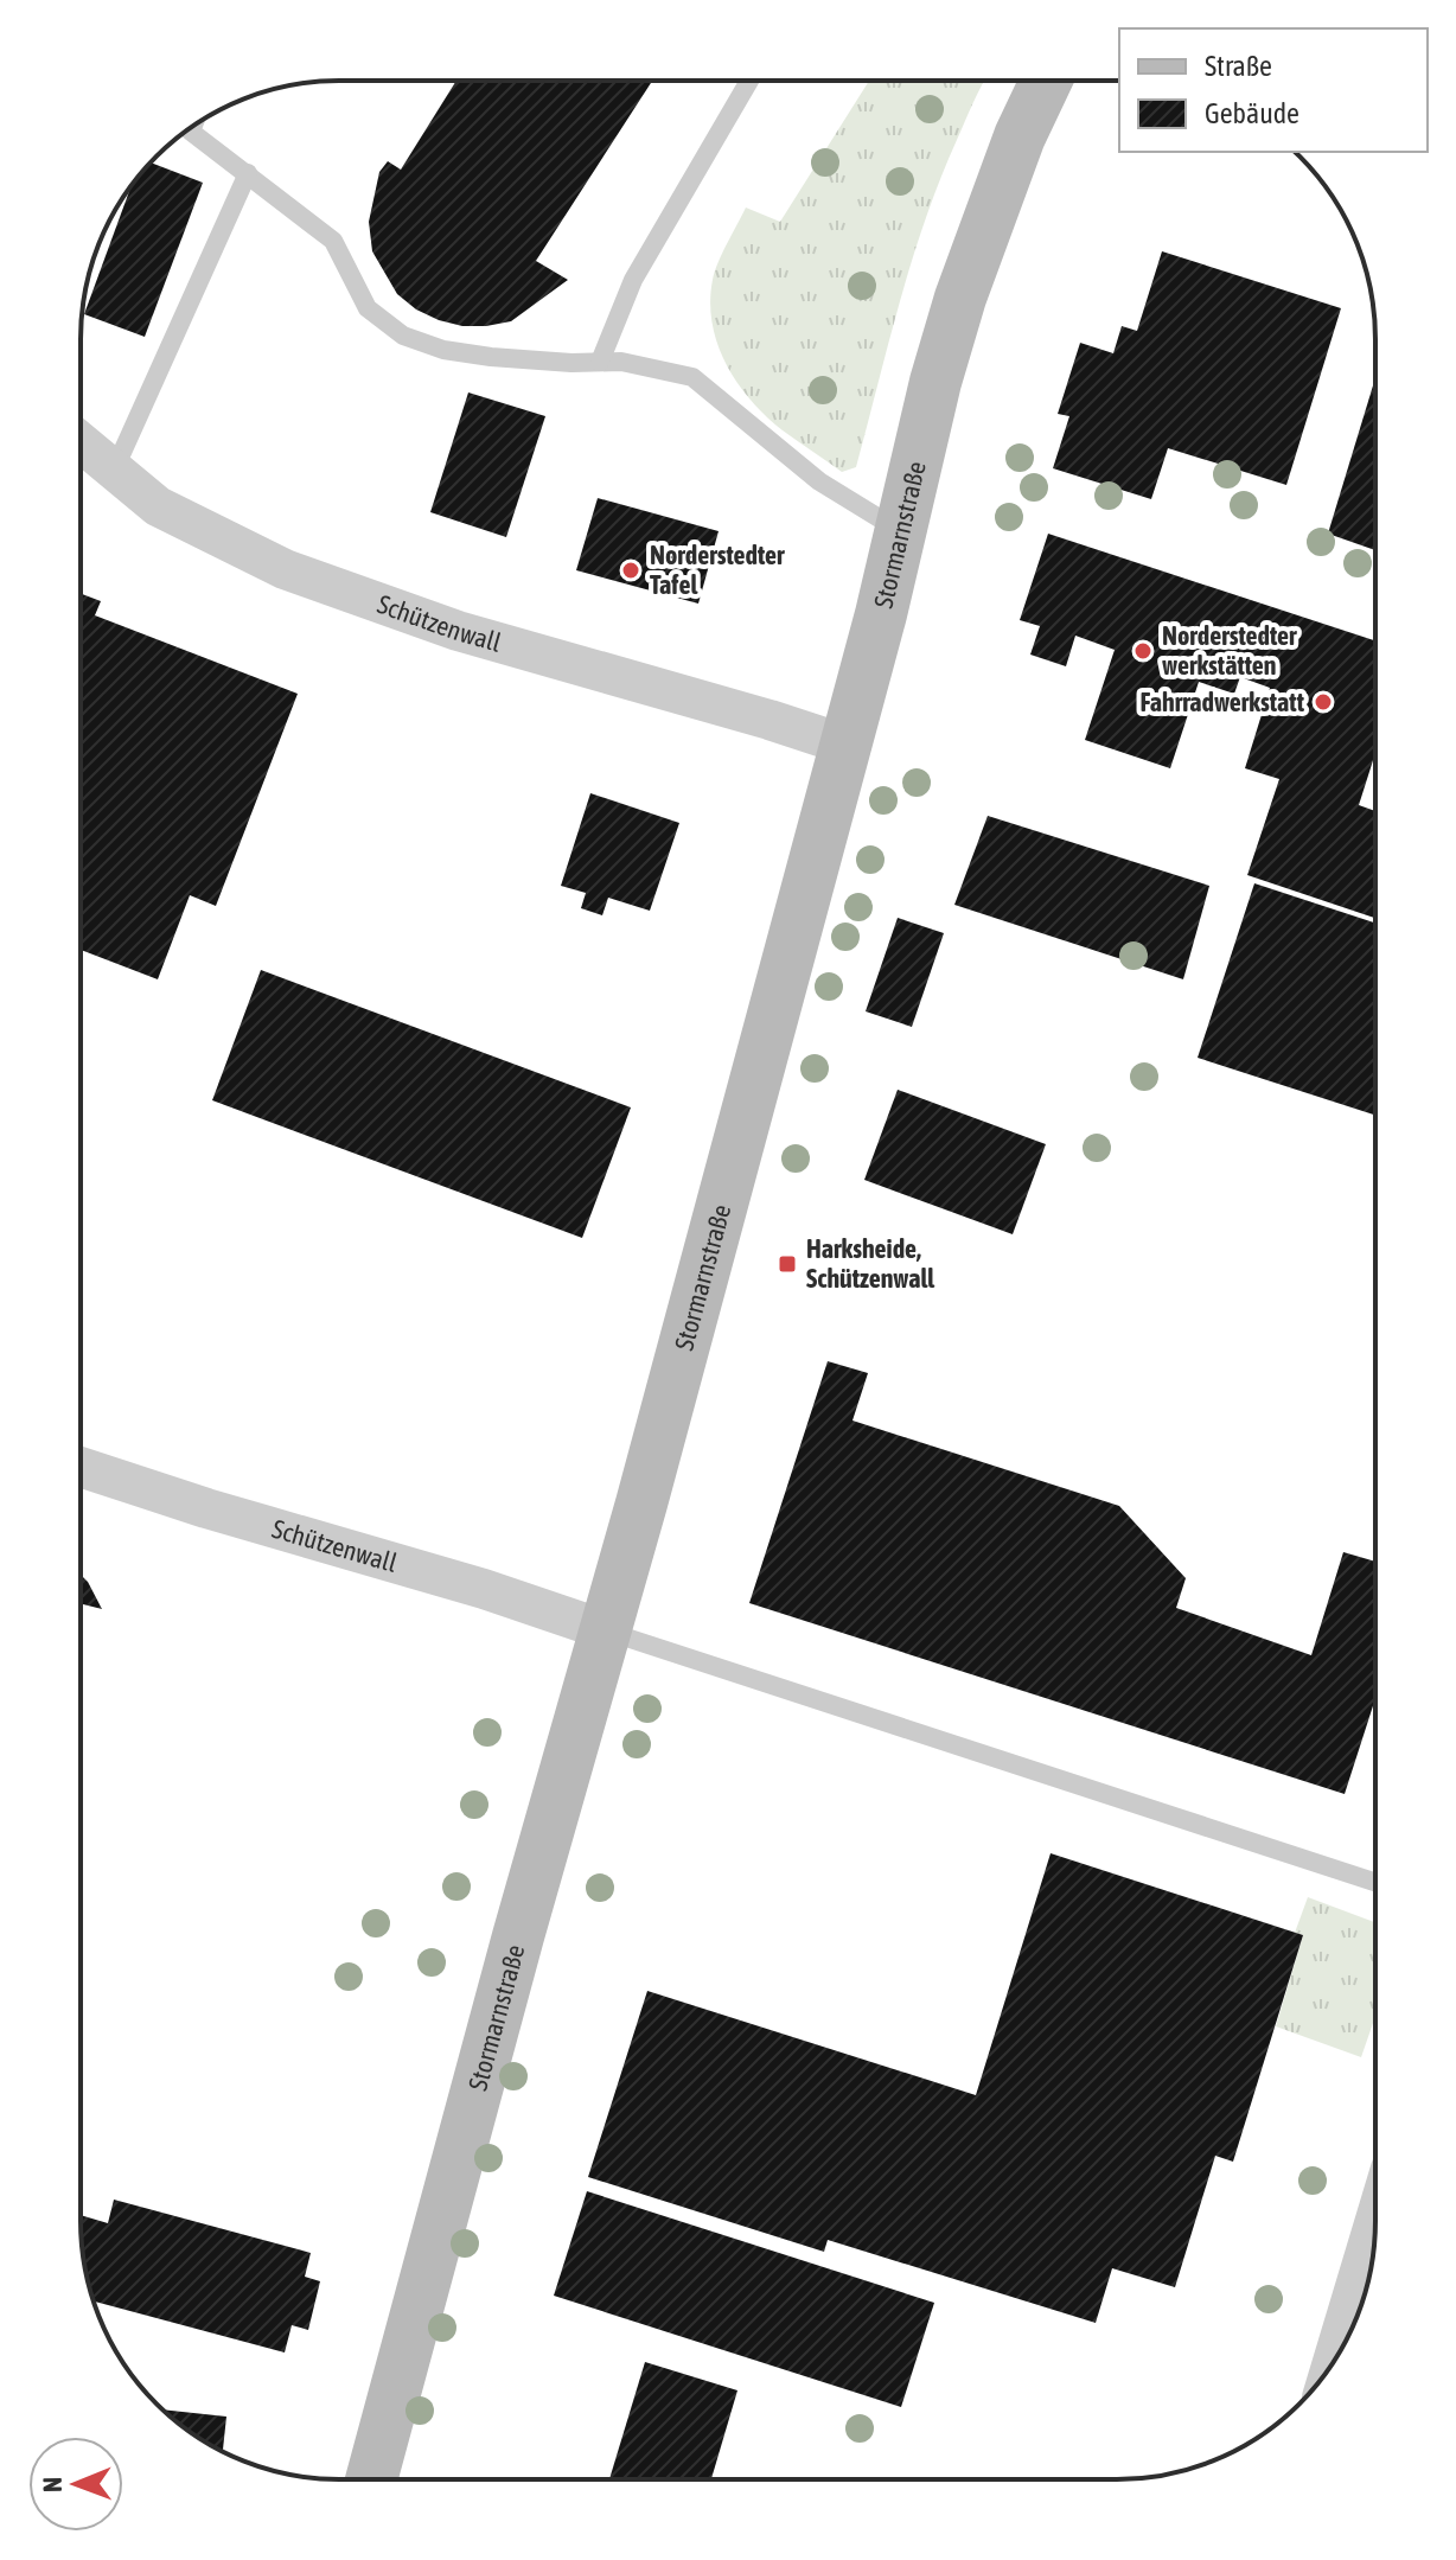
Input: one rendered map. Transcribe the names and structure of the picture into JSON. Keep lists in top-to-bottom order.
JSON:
{
  "streets": {
    "main road": ["Stormarnstraße"],
    "street": ["Schützenwall"]
  },
  "crossings": [
    ["Stormarnstraße", "Schützenwall"]
  ],
  "places": {
    "other": ["Norderstedter Tafel", "Norderstedter werkstätten", "Fahrradwerkstatt"],
    "transit": ["Harksheide, Schützenwall"]
  },
  "legend": ["Straße", "Gebäude"],
  "north": "left"
}
